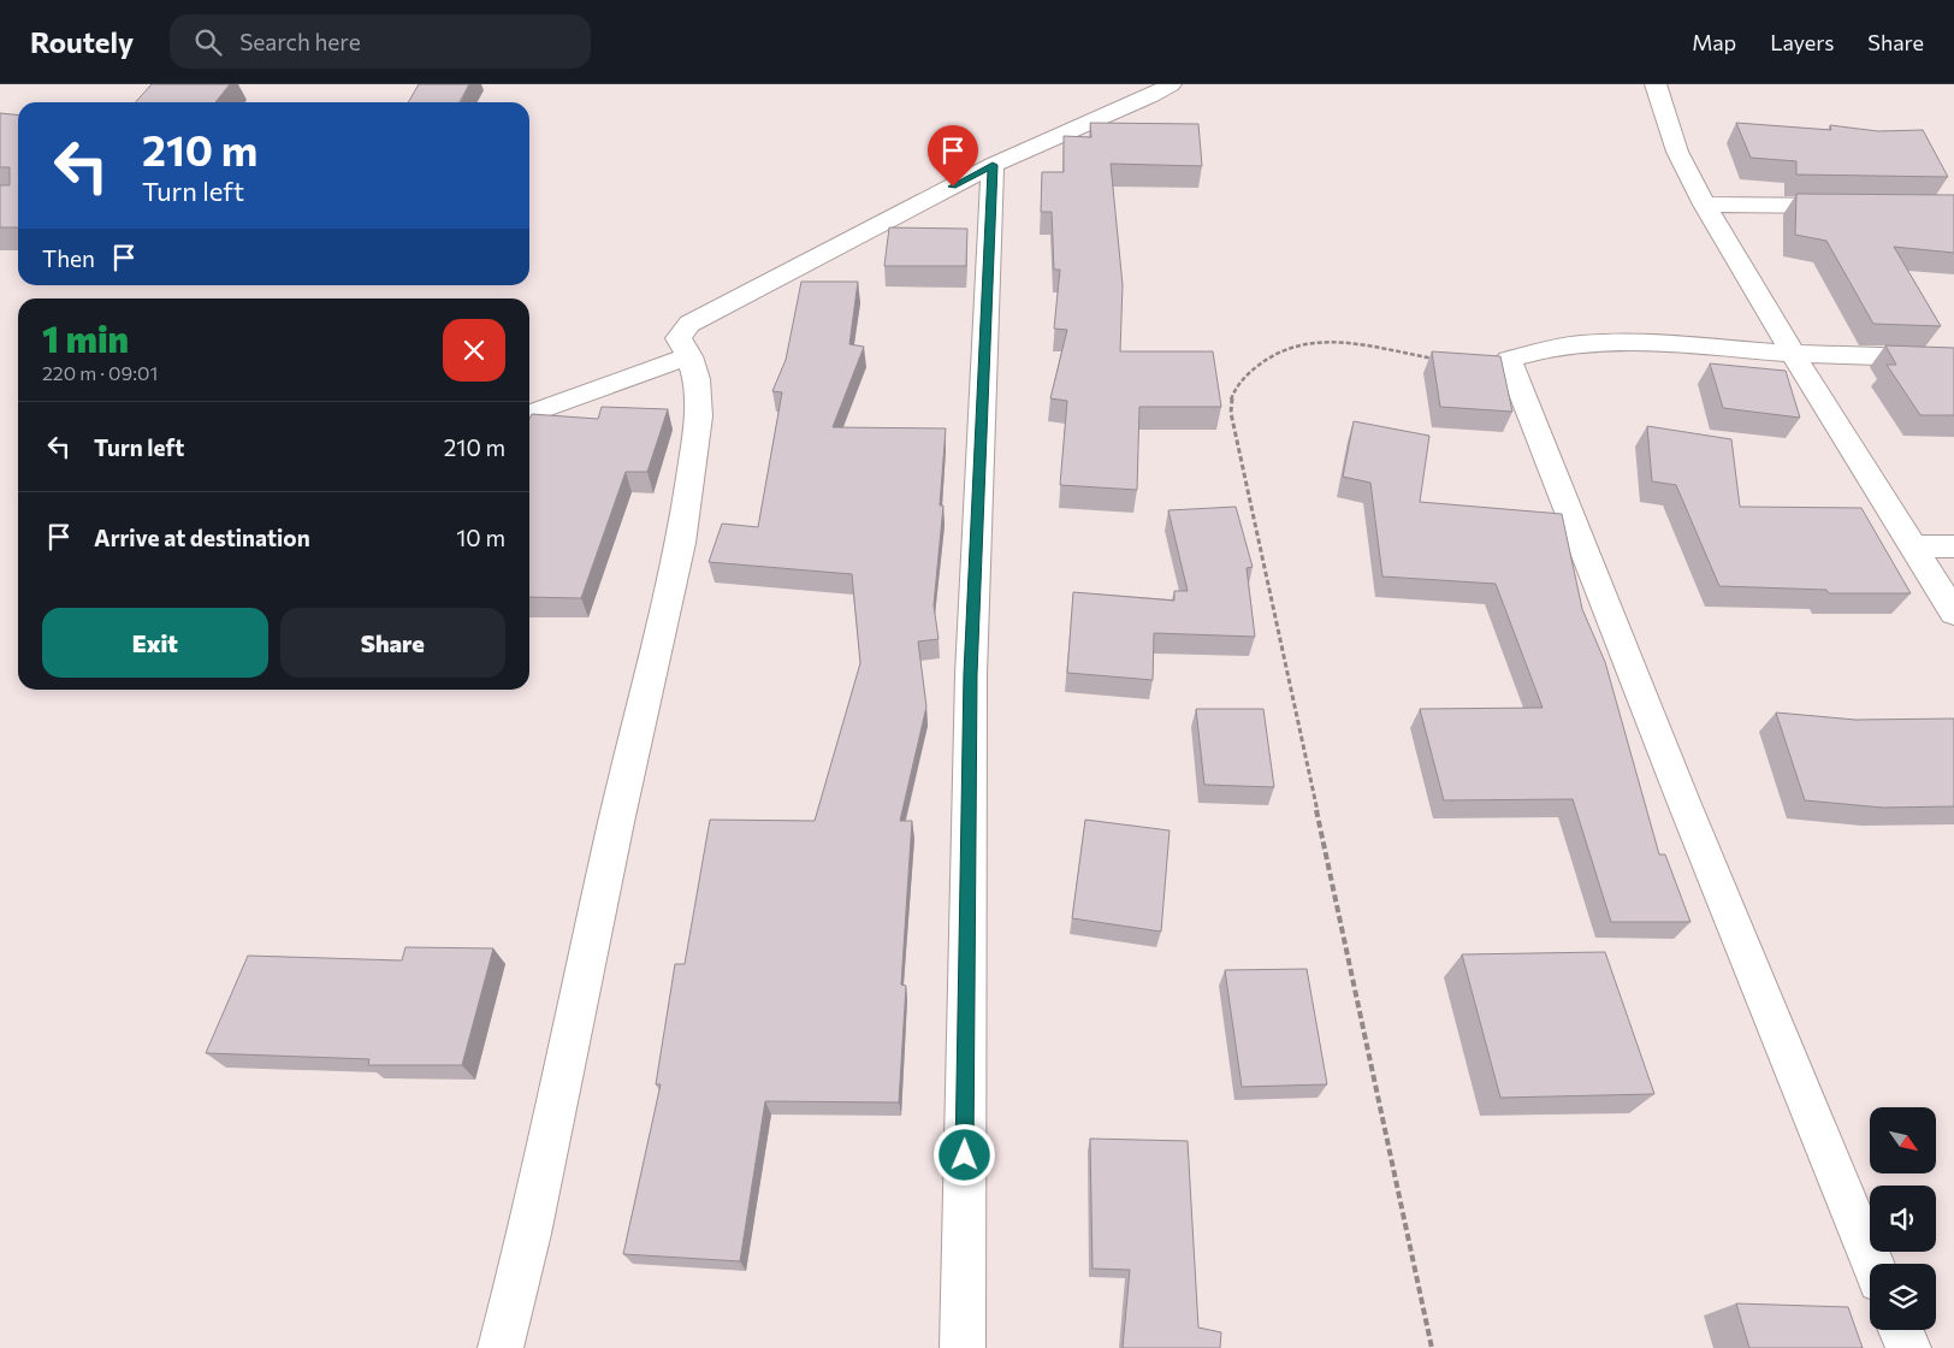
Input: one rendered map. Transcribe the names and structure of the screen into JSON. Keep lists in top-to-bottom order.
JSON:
{
  "north": "bottom right",
  "page": {
    "header": "Routely",
    "search": "Search here",
    "nav": ["Map", "Layers", "Share"],
    "turn": ["210 m", "Turn left"],
    "then": "Then",
    "heading": ["1 min", "220 m · 09:01"],
    "list": [
      {
        "name": "Turn left",
        "value": "210 m"
      },
      {
        "name": "Arrive at destination",
        "value": "10 m"
      }
    ],
    "buttons": ["Exit", "Share"]
  }
}
